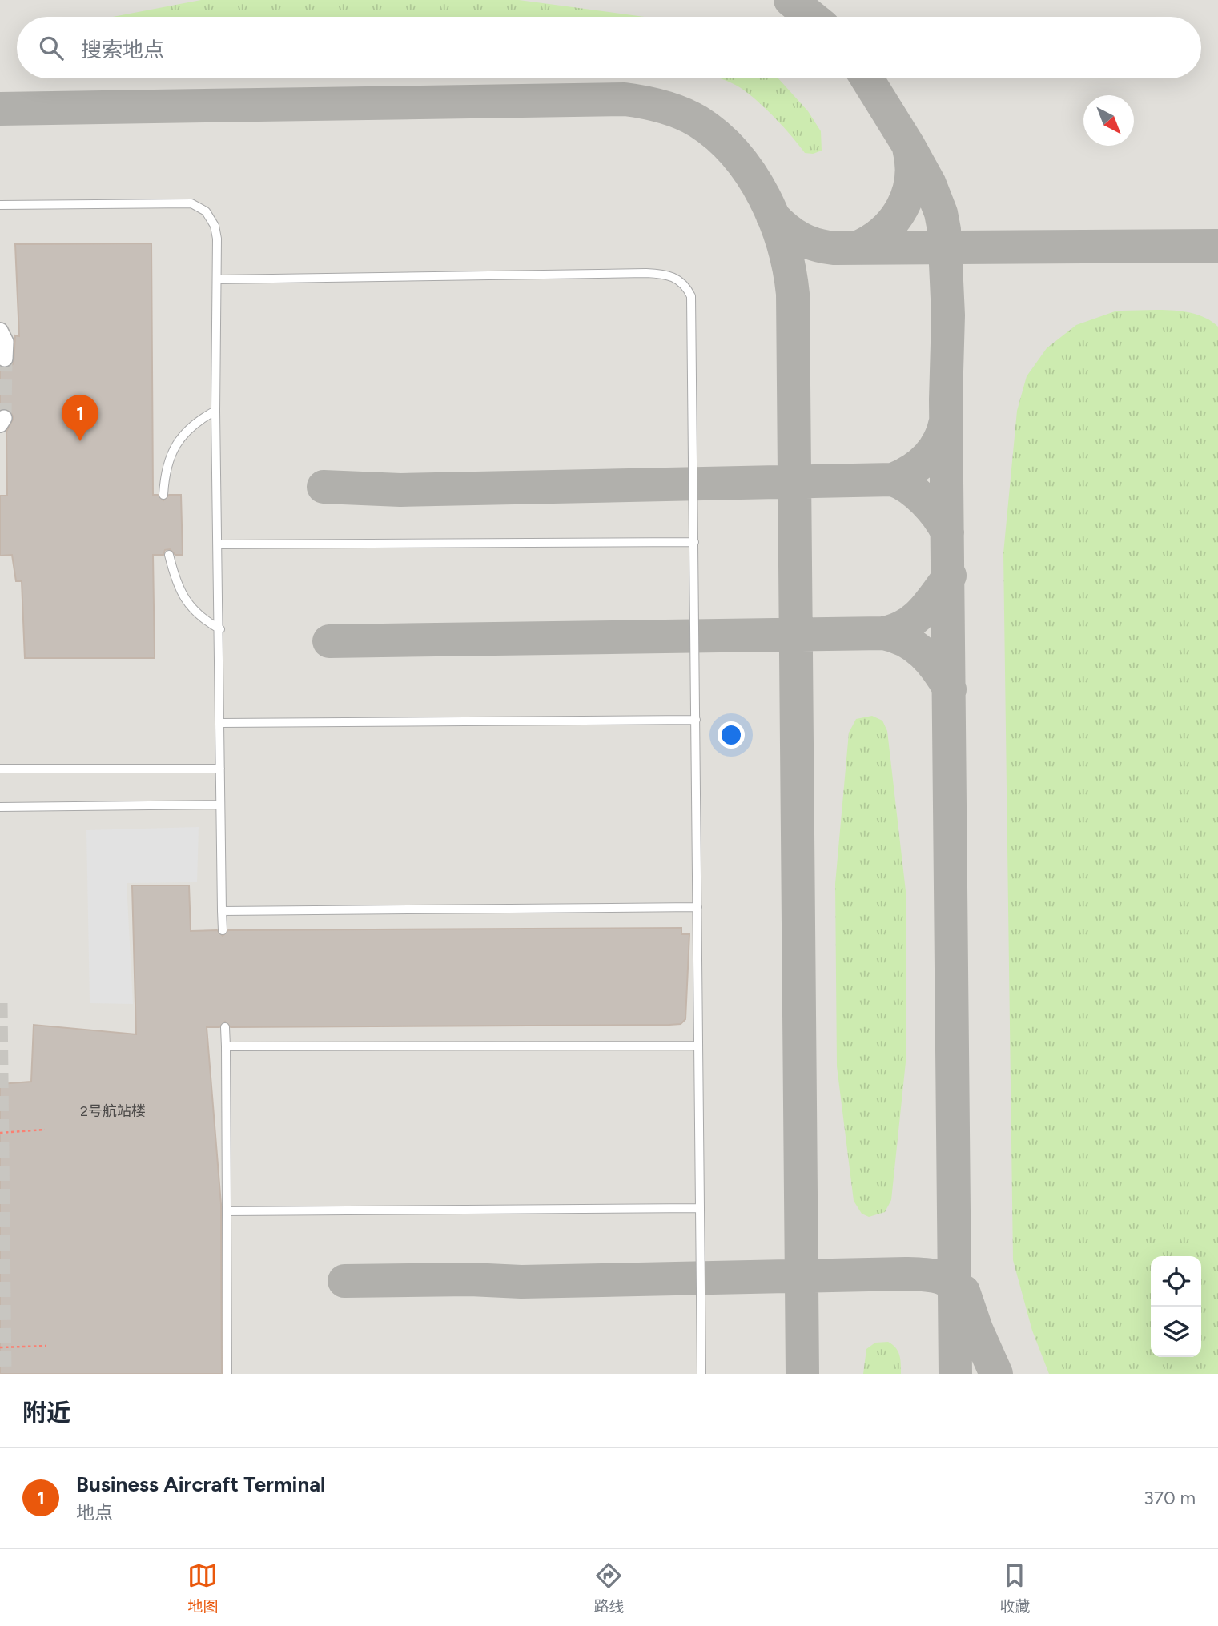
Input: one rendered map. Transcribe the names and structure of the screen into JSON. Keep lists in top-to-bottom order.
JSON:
{
  "house_numbers": ["2号航站楼"],
  "north": "bottom right",
  "page": {
    "search": "搜索地点",
    "pins": "1",
    "heading": "附近",
    "list": [
      {
        "mark": "1",
        "name": "Business Aircraft Terminal",
        "note": "地点",
        "value": "370 m"
      }
    ],
    "nav": ["地图", "路线", "收藏"]
  }
}
